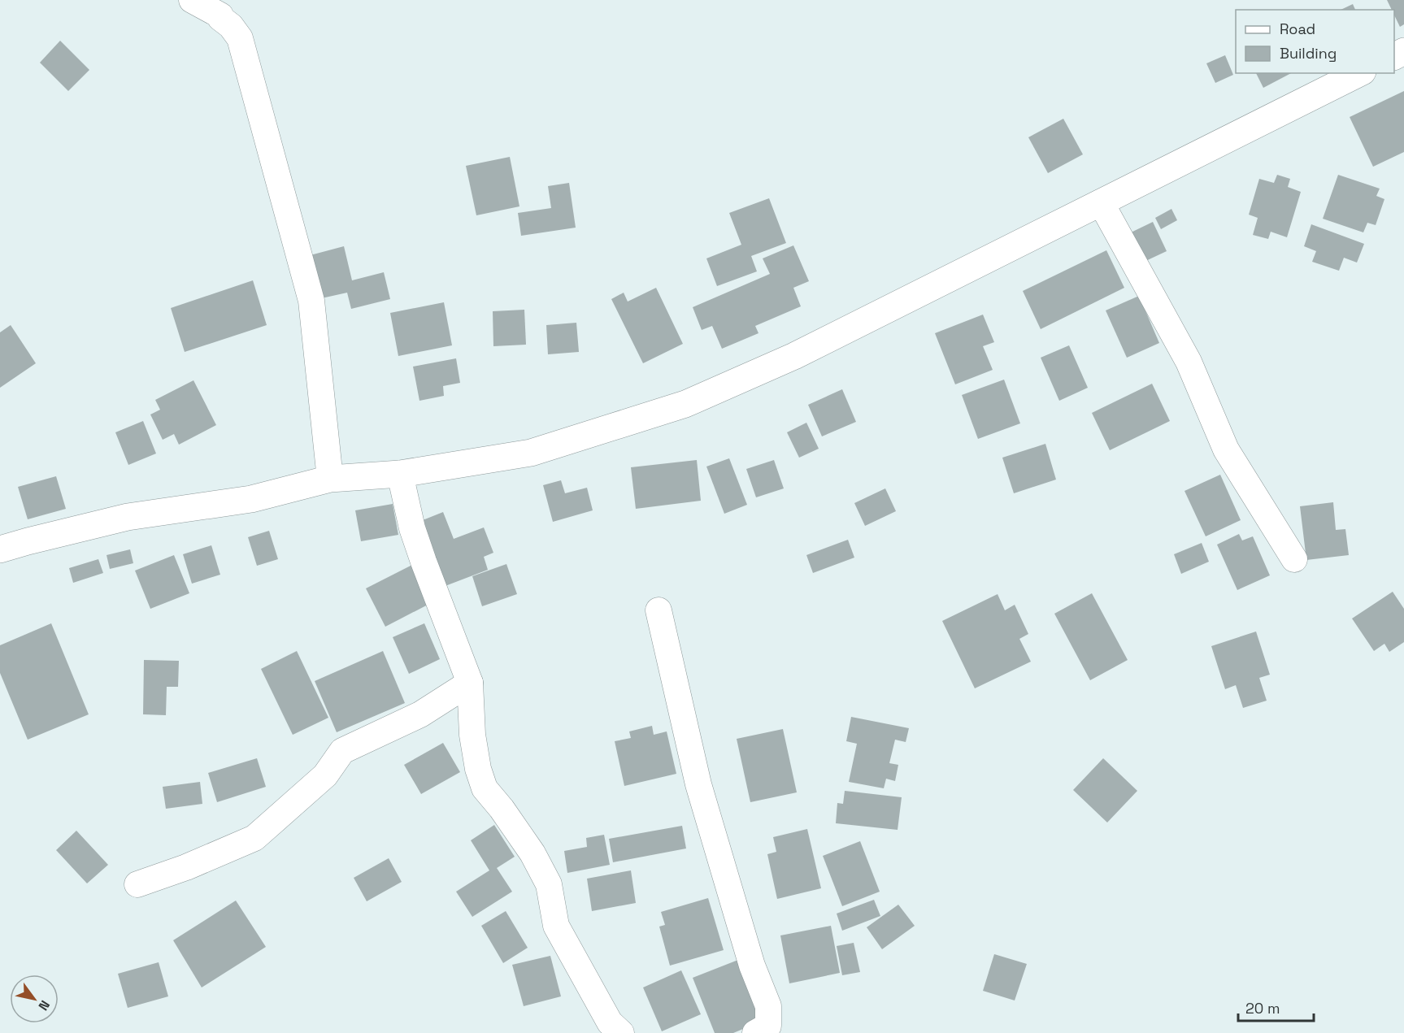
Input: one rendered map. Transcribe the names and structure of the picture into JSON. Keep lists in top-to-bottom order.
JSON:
{
  "legend": ["Road", "Building"],
  "scale_bar": "20 m",
  "north": "bottom right"
}
